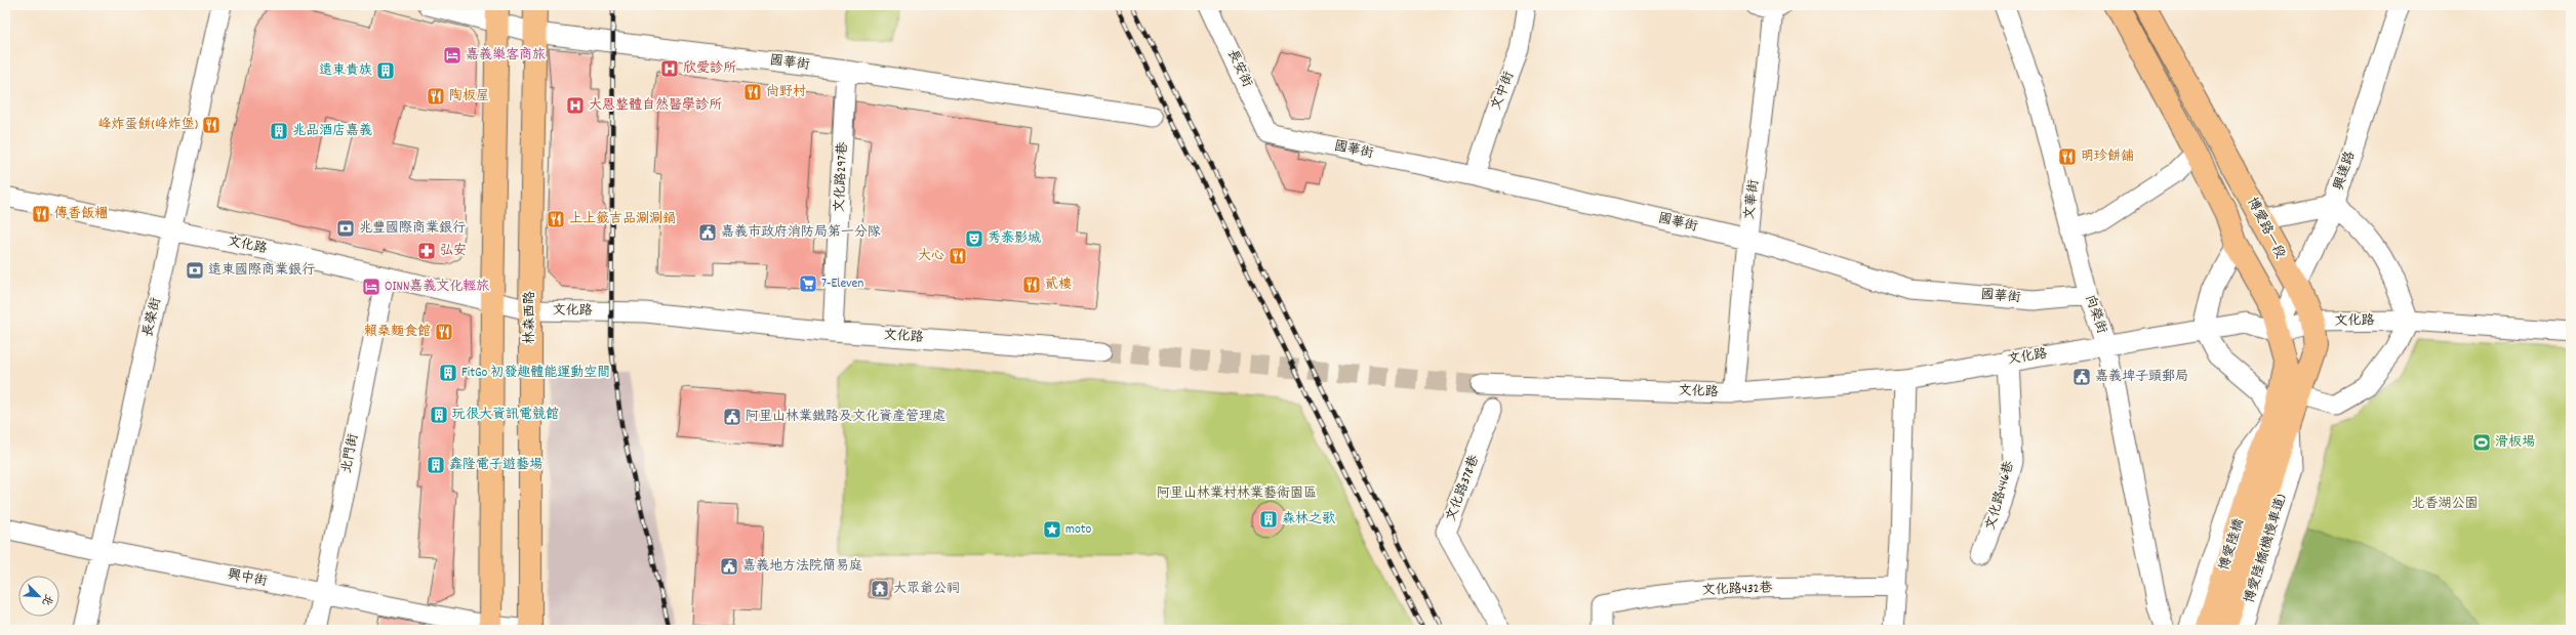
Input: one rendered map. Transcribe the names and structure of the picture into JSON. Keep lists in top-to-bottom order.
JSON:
{
  "streets": {
    "main road": ["博愛路一段", "林森西路", "博愛陸橋"],
    "street": [
      "國華街",
      "長安街",
      "文中街",
      "興達路",
      "文化路297巷",
      "文華街",
      "文化路",
      "向榮街",
      "長榮街",
      "北門街",
      "文化路378巷",
      "文化路446巷",
      "博愛陸橋(機慢車道)",
      "興中街",
      "文化路432巷"
    ]
  },
  "crossings": [
    ["國華街", "長安街"],
    ["國華街", "文中街"],
    ["國華街", "文化路297巷"],
    ["國華街", "文華街"],
    ["國華街", "向榮街"],
    ["國華街", "林森西路"],
    ["興達路", "博愛路一段"],
    ["興達路", "文化路"],
    ["文化路297巷", "文化路"],
    ["文華街", "文化路"],
    ["博愛路一段", "文化路"],
    ["博愛路一段", "博愛陸橋"],
    ["博愛路一段", "博愛陸橋(機慢車道)"],
    ["文化路", "向榮街"],
    ["文化路", "長榮街"],
    ["文化路", "林森西路"],
    ["文化路", "北門街"],
    ["文化路", "文化路446巷"],
    ["長榮街", "興中街"],
    ["林森西路", "興中街"],
    ["北門街", "興中街"],
    ["博愛陸橋", "博愛陸橋(機慢車道)"]
  ],
  "parks": ["阿里山林業村林業藝術園區", "北香湖公園"],
  "places": {
    "hotel": ["嘉義樂客商旅", "OINN嘉義文化輕旅"],
    "hospital": ["欣愛診所", "大恩整體自然醫學診所"],
    "building": [
      "遠東貴族",
      "兆品酒店嘉義",
      "FitGo 初發趣體能運動空間",
      "玩很大資訊電競館",
      "鑫隆電子遊藝場",
      "森林之歌"
    ],
    "restaurant": [
      "尚野村",
      "陶板屋",
      "峰炸蛋餅(峰炸堡)",
      "明珍餅舖",
      "傳香飯糰",
      "上上籤吉品涮涮鍋",
      "大心",
      "貳樓",
      "賴桑麵食館"
    ],
    "bank": ["兆豐國際商業銀行", "遠東國際商業銀行"],
    "public building": [
      "嘉義市政府消防局第一分隊",
      "嘉義埤子頭郵局",
      "阿里山林業鐵路及文化資產管理處",
      "嘉義地方法院簡易庭"
    ],
    "theatre": ["秀泰影城"],
    "pharmacy": ["弘安"],
    "supermarket": ["7-Eleven"],
    "sports": ["滑板場"],
    "place": ["moto"],
    "temple": ["大眾爺公祠"]
  },
  "north": "bottom right"
}
